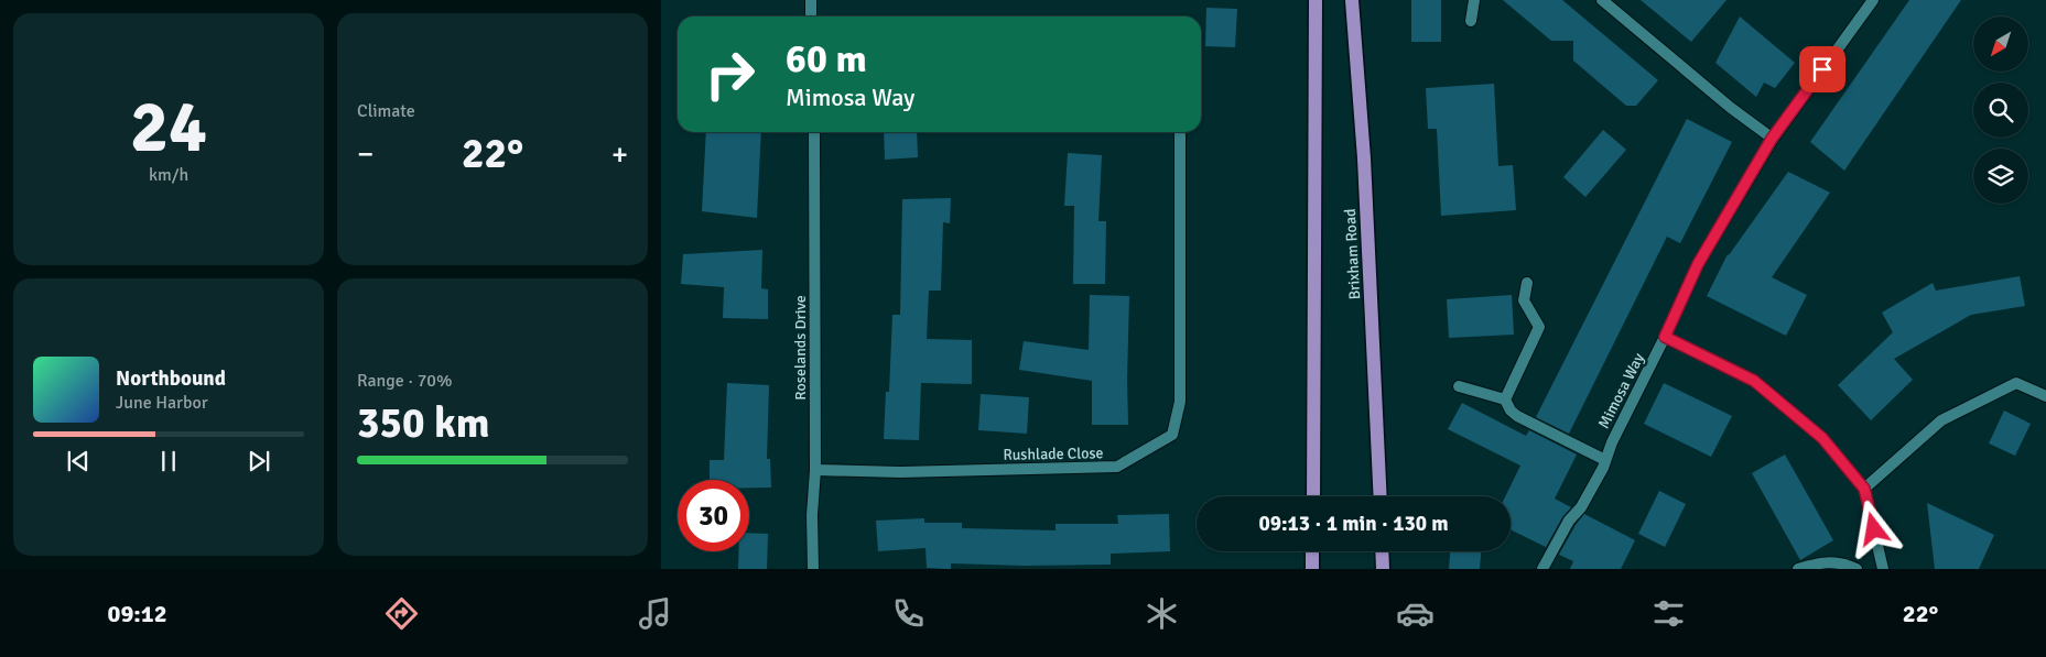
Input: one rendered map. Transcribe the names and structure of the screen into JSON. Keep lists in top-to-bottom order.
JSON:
{
  "streets": {
    "main road": ["Brixham Road"],
    "street": ["Roselands Drive", "Mimosa Way", "Rushlade Close"]
  },
  "crossings": [
    ["Roselands Drive", "Rushlade Close"]
  ],
  "north": "bottom left",
  "page": {
    "tile": [
      ["24", "km/h"],
      "Climate",
      ["Range · 70%", "350 km"]
    ],
    "turn": ["60 m", "Mimosa Way"],
    "heat": ["−", "22°", "+"],
    "song": ["Northbound", "June Harbor"],
    "limit": "30",
    "trip": "09:13 · 1 min · 130 m",
    "tabs": ["09:12", "22°"]
  }
}
